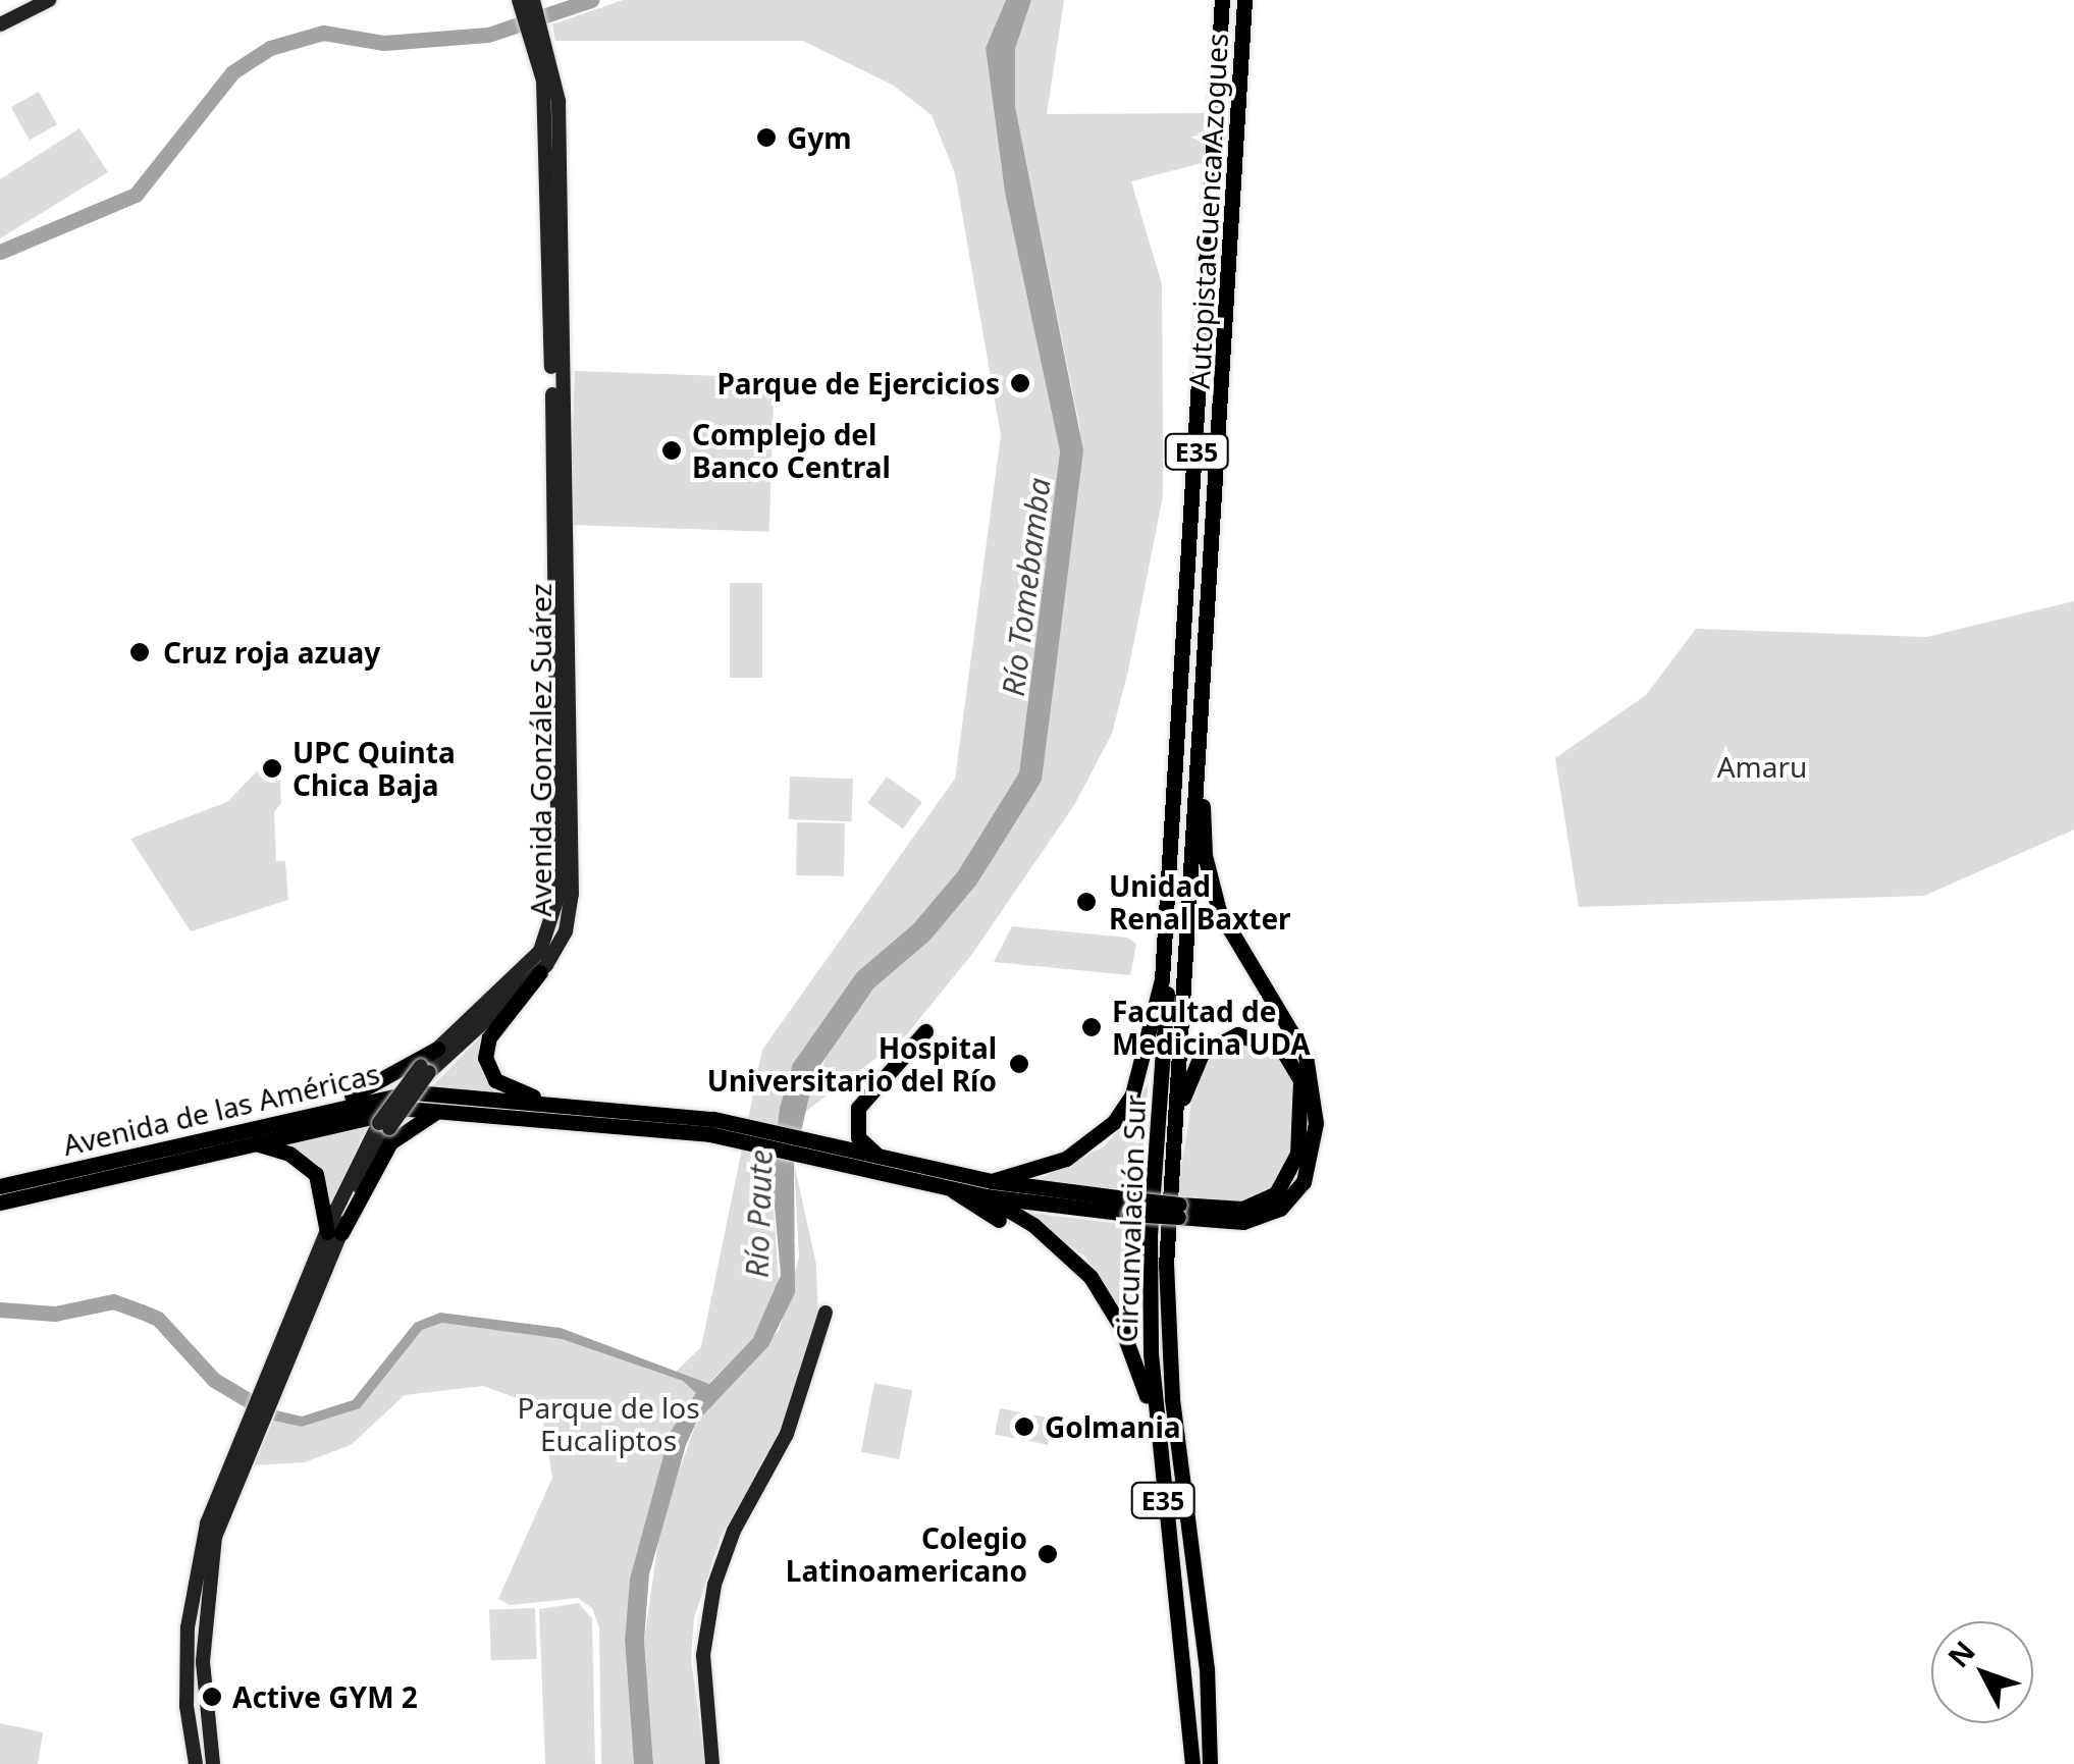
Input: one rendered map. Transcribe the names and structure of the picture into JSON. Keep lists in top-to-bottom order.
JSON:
{
  "streets": {
    "main road": [
      "Autopista Cuenca Azogues",
      "E35",
      "Avenida González Suárez",
      "Avenida de las Américas",
      "Circunvalación Sur"
    ]
  },
  "crossings": [
    ["Autopista Cuenca Azogues", "Circunvalación Sur"]
  ],
  "water": ["Río Tomebamba", "Río Paute"],
  "parks": ["Amaru", "Parque de los Eucaliptos"],
  "places": [
    "Gym",
    "Parque de Ejercicios",
    "Complejo del Banco Central",
    "Cruz roja azuay",
    "UPC Quinta Chica Baja",
    "Unidad Renal Baxter",
    "Facultad de Medicina UDA",
    "Hospital Universitario del Río",
    "Golmania",
    "Colegio Latinoamericano",
    "Active GYM 2"
  ],
  "north": "top left"
}
